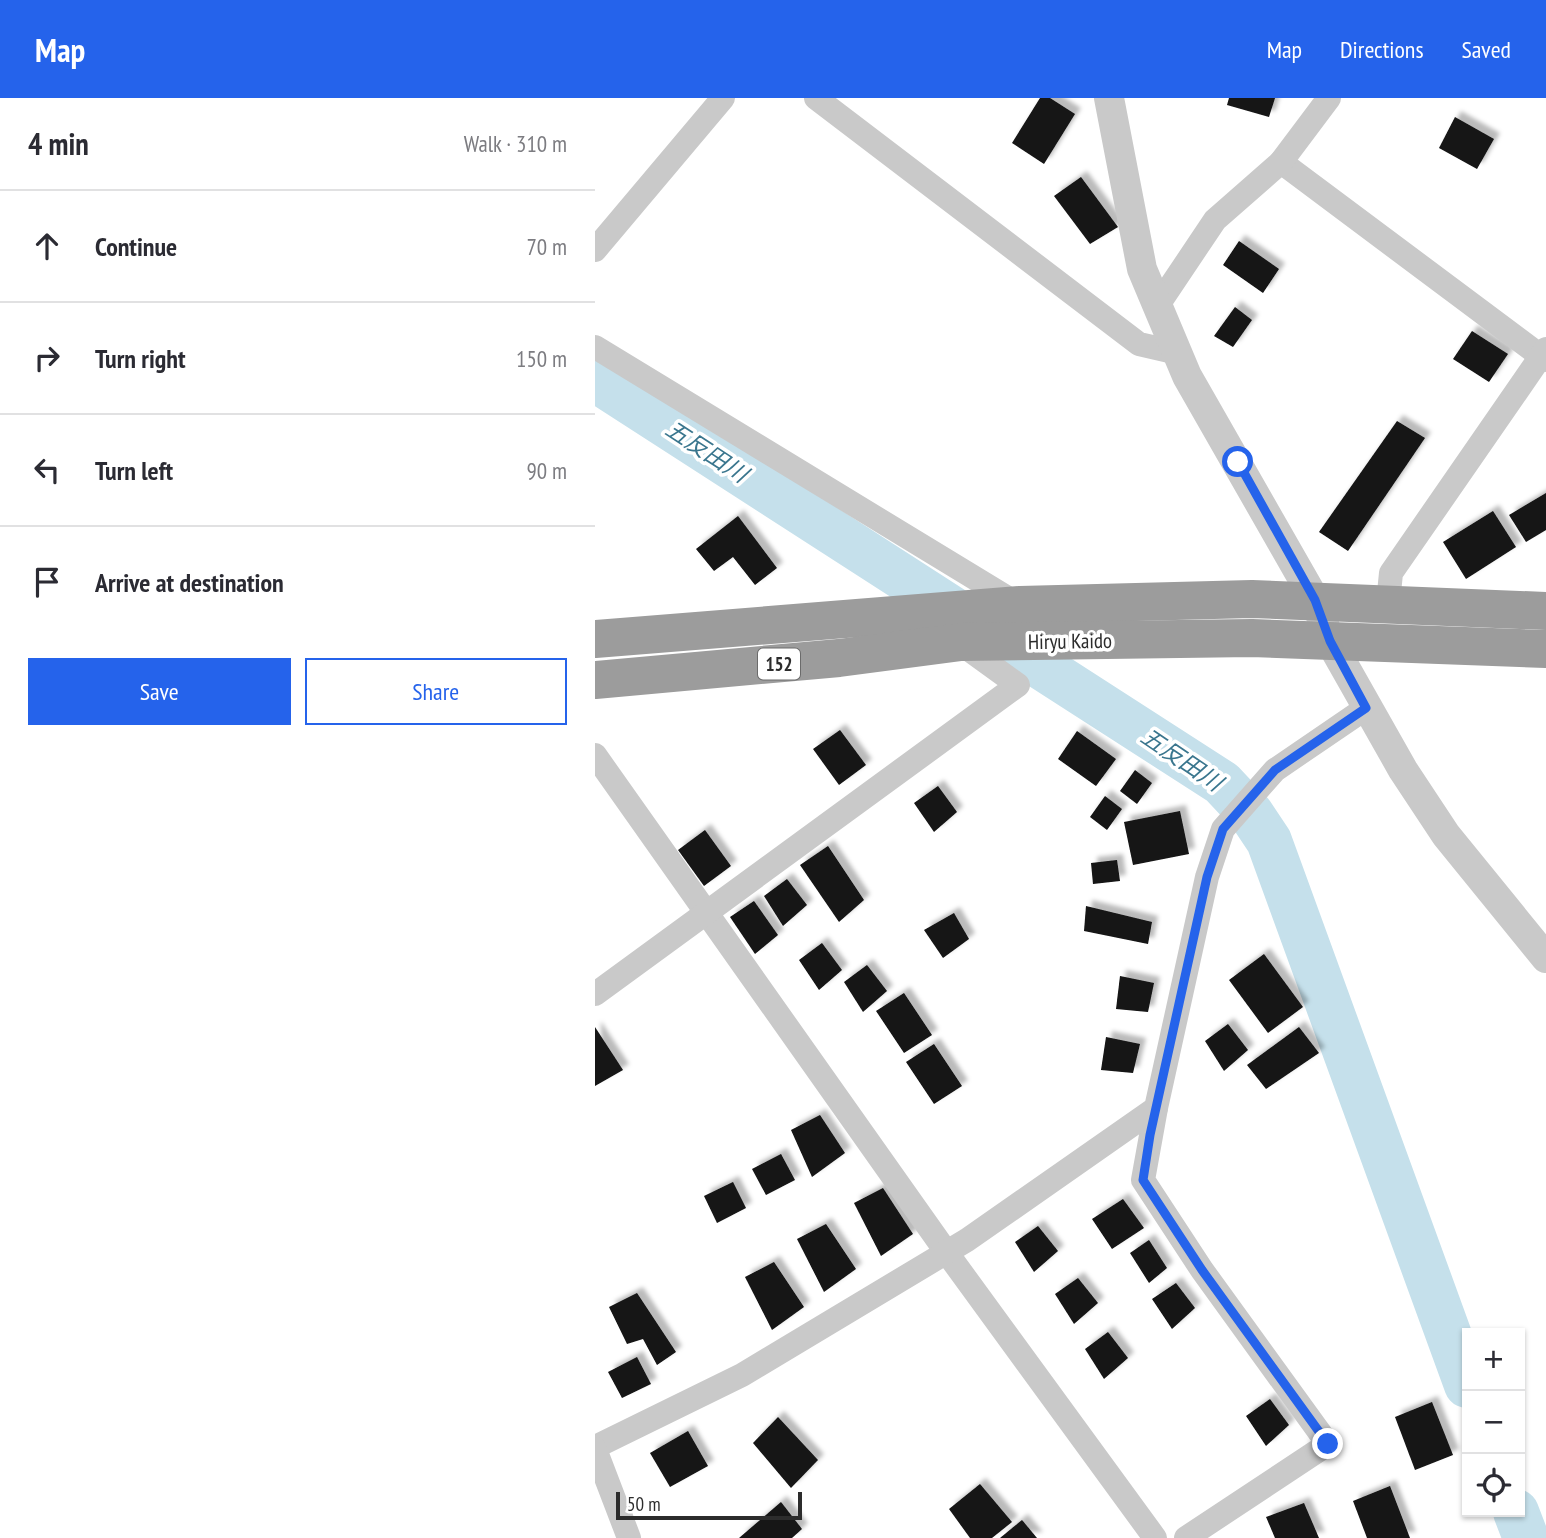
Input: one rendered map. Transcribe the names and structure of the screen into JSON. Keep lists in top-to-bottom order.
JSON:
{
  "streets": {
    "highway": ["Hiryu Kaido", "152"]
  },
  "water": ["五反田川"],
  "scale_bar": "50 m",
  "page": {
    "header": "Map",
    "nav": ["Map", "Directions", "Saved"],
    "heading": ["4 min", "Walk · 310 m"],
    "list": [
      ["Continue", "70 m"],
      ["Turn right", "150 m"],
      ["Turn left", "90 m"],
      "Arrive at destination"
    ],
    "buttons": ["Save", "Share"],
    "map_buttons": ["+", "−"],
    "scale": "50 m"
  }
}
